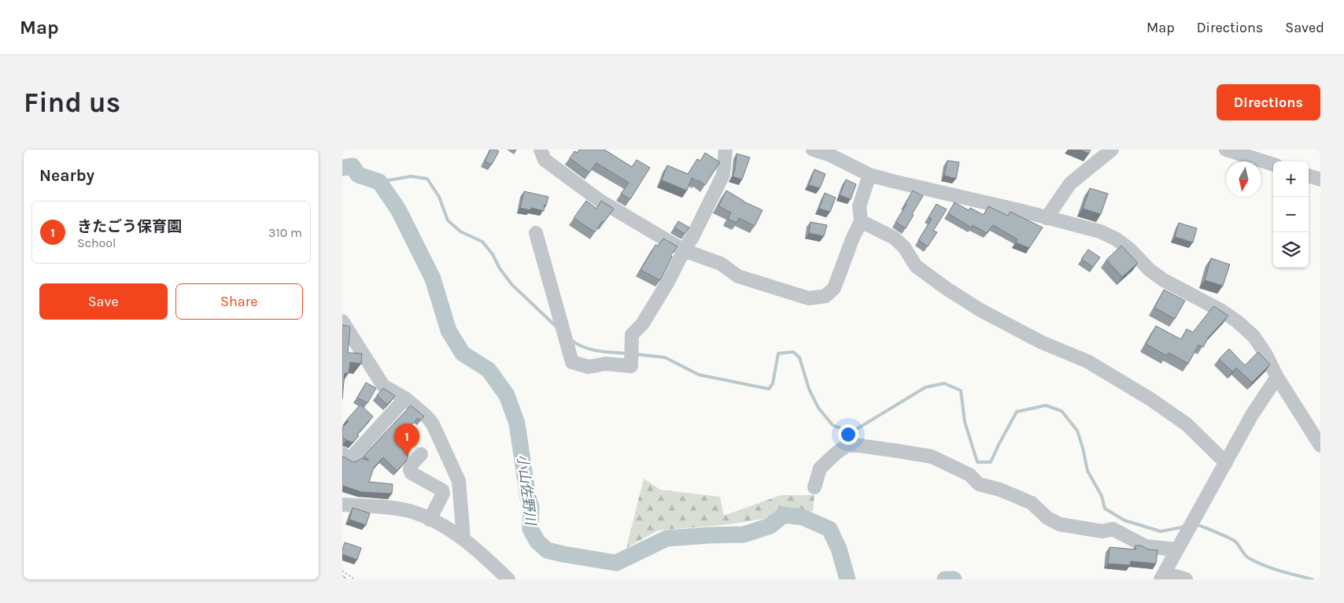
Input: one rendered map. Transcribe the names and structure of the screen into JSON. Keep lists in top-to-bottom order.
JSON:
{
  "water": ["小山佐野川"],
  "north": "bottom",
  "page": {
    "header": "Map",
    "nav": ["Map", "Directions", "Saved"],
    "buttons": [
      "Directions",
      ["Save", "Share"]
    ],
    "title": "Find us",
    "heading": "Nearby",
    "map_buttons": ["+", "−"],
    "list": [
      {
        "mark": "1",
        "name": "きたごう保育園",
        "note": "School",
        "value": "310 m"
      }
    ],
    "pins": "1"
  }
}
